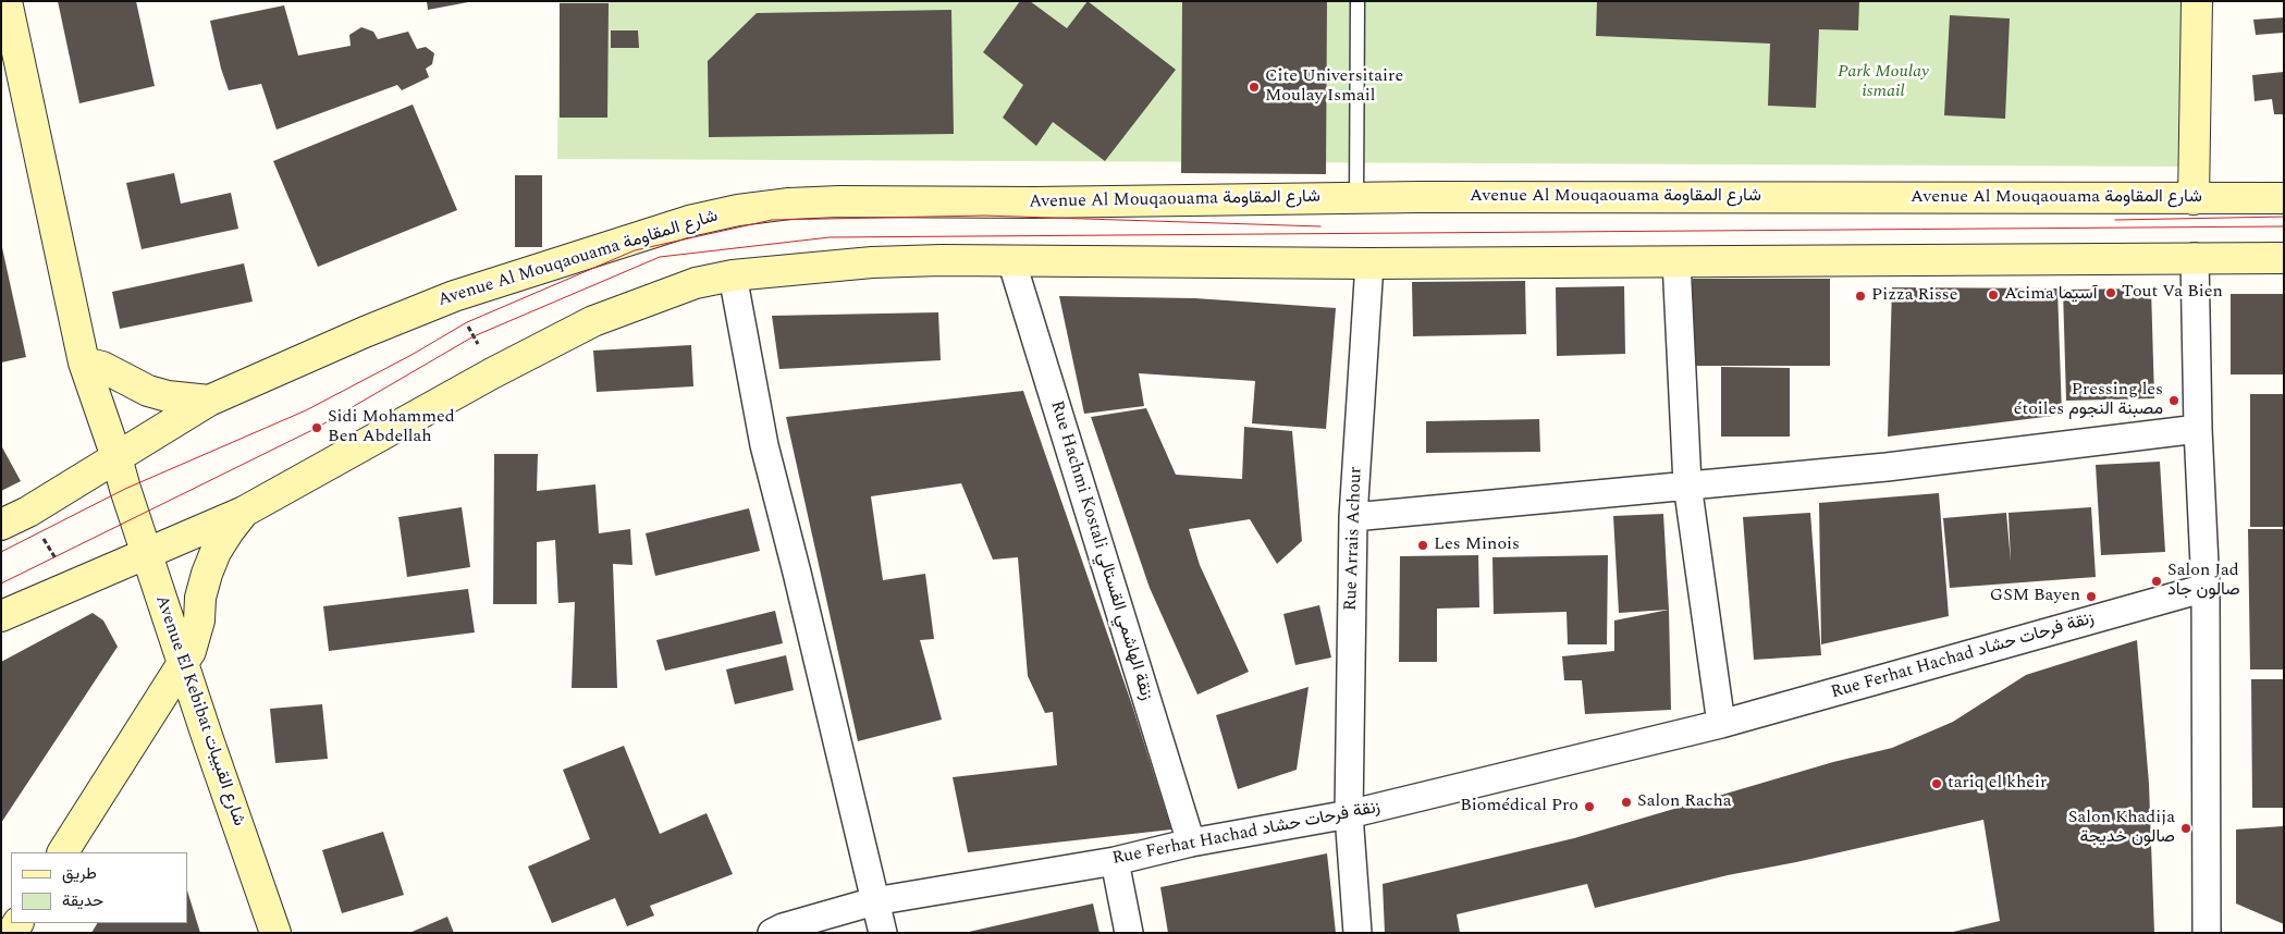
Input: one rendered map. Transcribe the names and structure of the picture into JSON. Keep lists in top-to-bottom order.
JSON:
{
  "streets": {
    "main road": ["Avenue Al Mouqaouama شارع المقاومة", "Avenue El Kebibat شارع القبيبات"],
    "street": ["Rue Arrais Achour", "Rue Hachmi Kostali زنقة الهاشمي القستالي", "Rue Ferhat Hachad زنقة فرحات حشاد"]
  },
  "crossings": [
    ["Avenue Al Mouqaouama شارع المقاومة", "Avenue El Kebibat شارع القبيبات"],
    ["Rue Arrais Achour", "Rue Ferhat Hachad زنقة فرحات حشاد"],
    ["Rue Hachmi Kostali زنقة الهاشمي القستالي", "Rue Ferhat Hachad زنقة فرحات حشاد"]
  ],
  "parks": ["Park Moulay ismail"],
  "places": [
    "Cite Universitaire Moulay Ismail",
    "Tout Va Bien",
    "Acima آسيما",
    "Pizza Risse",
    "Pressing les étoiles مصبنة النجوم",
    "Sidi Mohammed Ben Abdellah",
    "Les Minois",
    "Salon Jad صالون جاد",
    "GSM Bayen",
    "tariq el kheir",
    "Salon Racha",
    "Biomédical Pro",
    "Salon Khadija صالون خديجة"
  ],
  "legend": ["طريق", "حديقة"]
}
